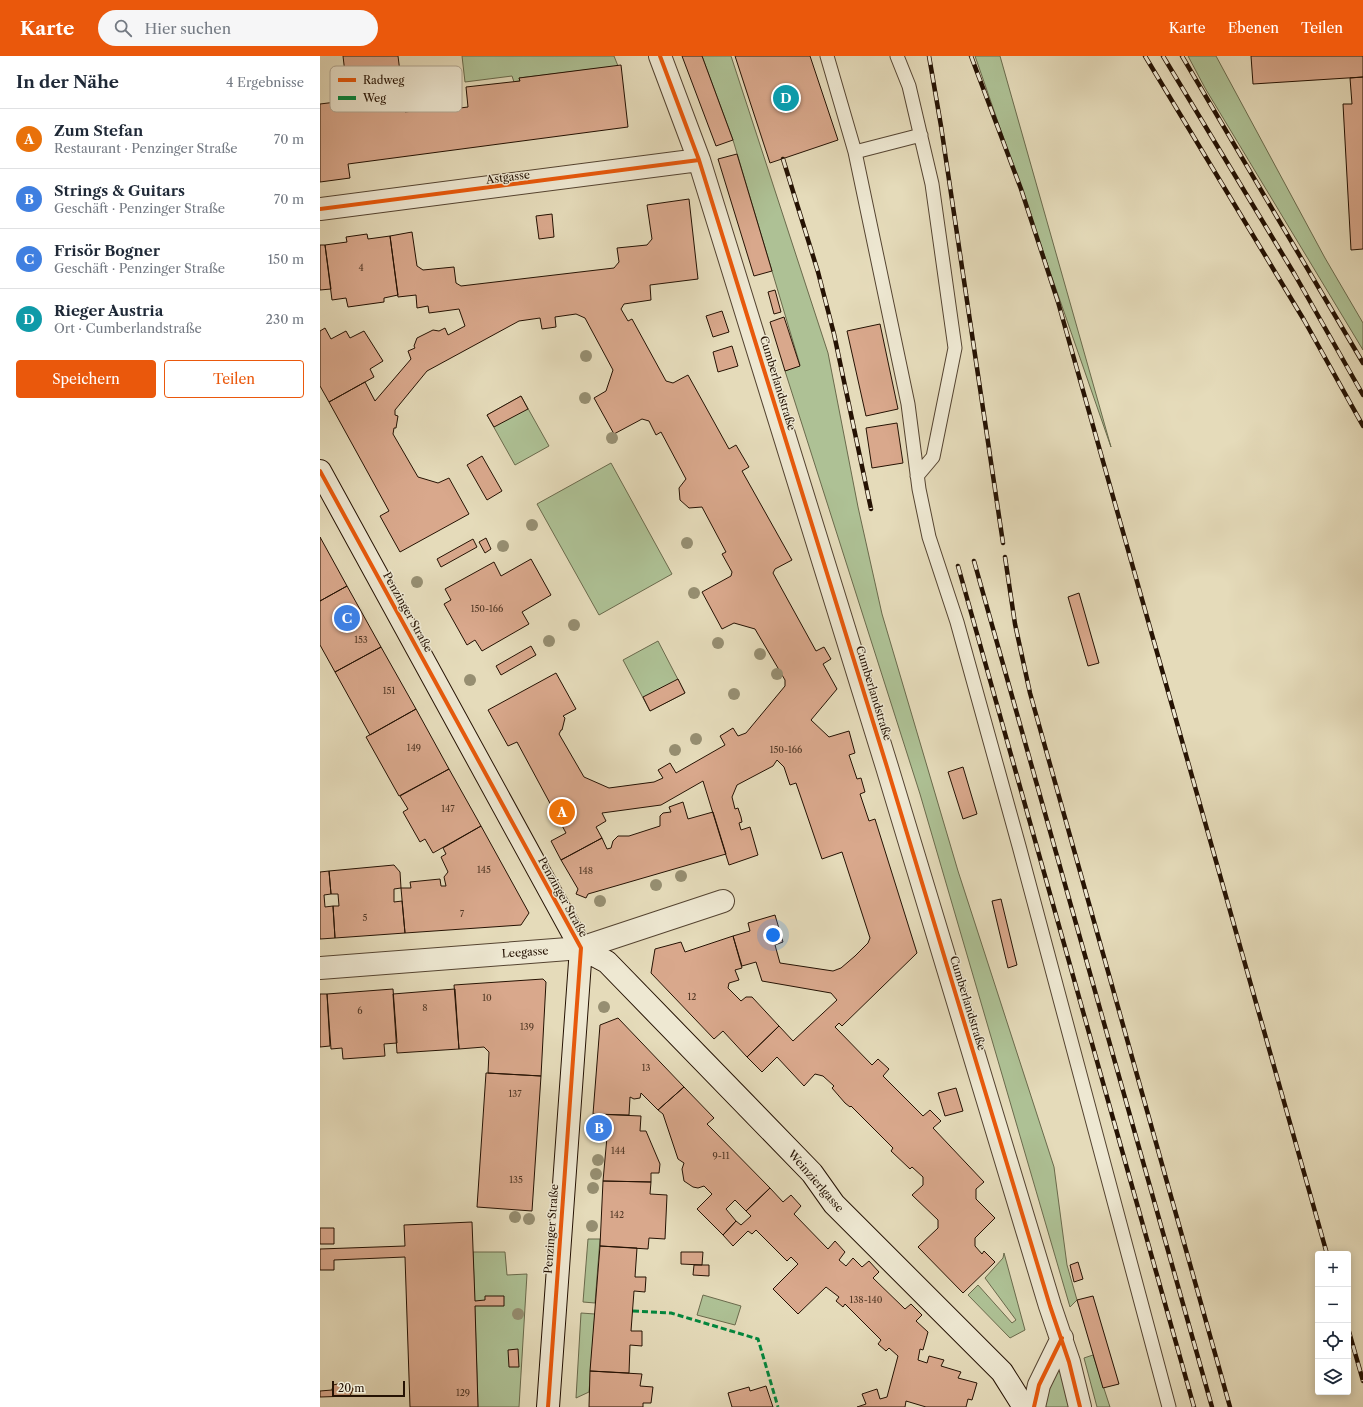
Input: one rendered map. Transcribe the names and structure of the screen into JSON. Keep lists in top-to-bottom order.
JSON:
{
  "streets": {
    "street": [
      "Astgasse",
      "Cumberlandstraße",
      "Penzinger Straße",
      "Leegasse",
      "Weinzierlgasse"
    ]
  },
  "crossings": [
    ["Astgasse", "Cumberlandstraße"],
    ["Penzinger Straße", "Leegasse"],
    ["Penzinger Straße", "Weinzierlgasse"],
    ["Leegasse", "Weinzierlgasse"]
  ],
  "house_numbers": [
    "4",
    "150-166",
    "153",
    "151",
    "149",
    "150-166",
    "147",
    "145",
    "148",
    "7",
    "5",
    "12",
    "10",
    "8",
    "6",
    "139",
    "13",
    "137",
    "144",
    "9-11",
    "135",
    "142",
    "138-140",
    "129"
  ],
  "legend": ["Radweg", "Weg"],
  "scale_bar": "20 m",
  "page": {
    "header": "Karte",
    "search": "Hier suchen",
    "nav": ["Karte", "Ebenen", "Teilen"],
    "heading": ["In der Nähe", "4 Ergebnisse"],
    "pins": [
      "D",
      "C",
      "A",
      "B"
    ],
    "list": [
      {
        "mark": "A",
        "name": "Zum Stefan",
        "note": "Restaurant · Penzinger Straße",
        "value": "70 m"
      },
      {
        "mark": "B",
        "name": "Strings & Guitars",
        "note": "Geschäft · Penzinger Straße",
        "value": "70 m"
      },
      {
        "mark": "C",
        "name": "Frisör Bogner",
        "note": "Geschäft · Penzinger Straße",
        "value": "150 m"
      },
      {
        "mark": "D",
        "name": "Rieger Austria",
        "note": "Ort · Cumberlandstraße",
        "value": "230 m"
      }
    ],
    "buttons": ["Speichern", "Teilen"],
    "map_buttons": ["+", "−"],
    "scale": "20 m"
  }
}
